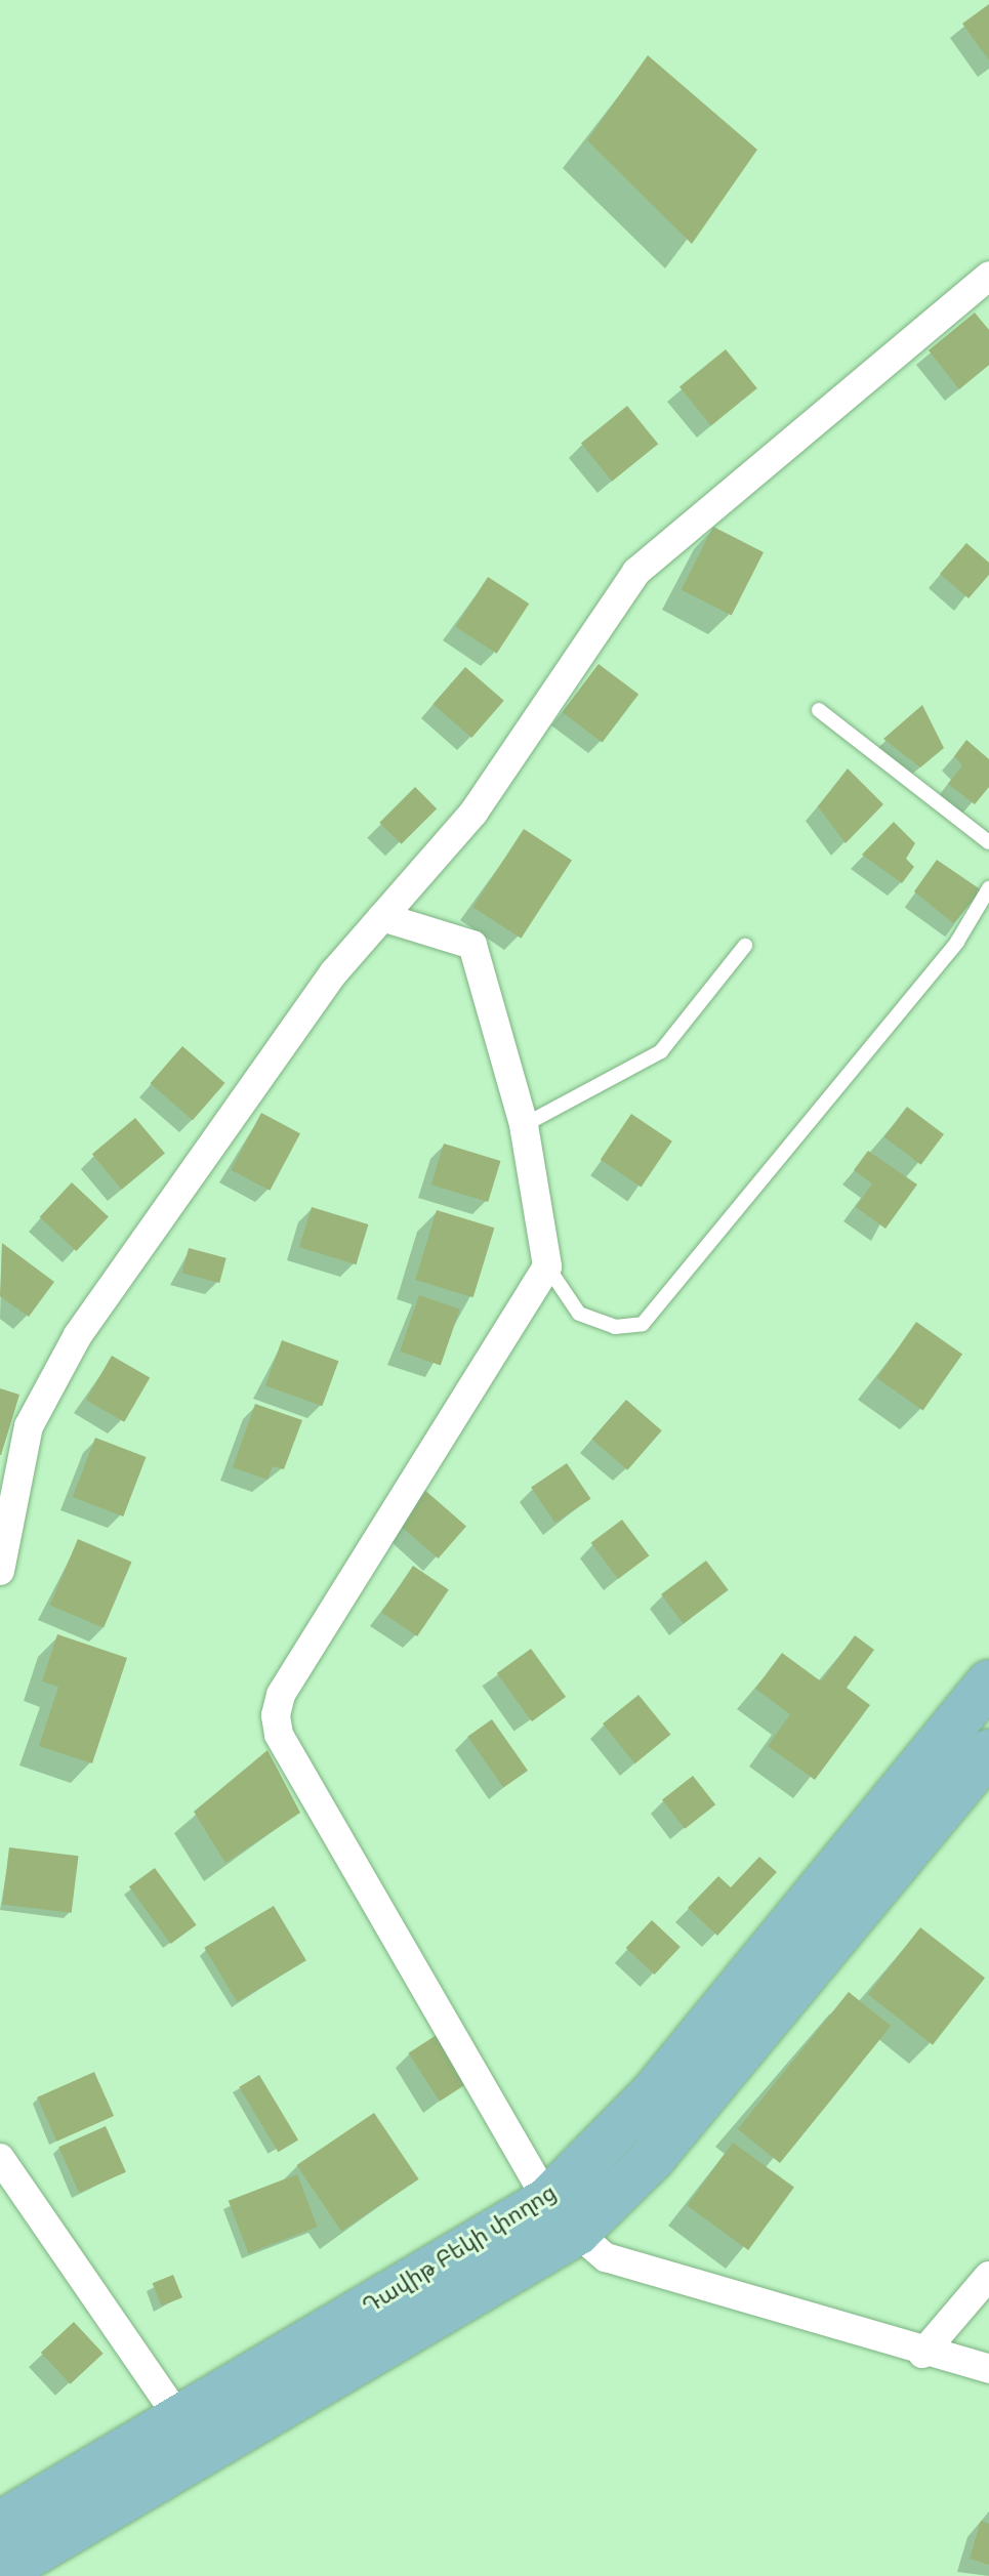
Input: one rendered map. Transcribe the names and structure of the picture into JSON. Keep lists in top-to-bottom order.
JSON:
{
  "streets": {
    "main road": ["Դավիթ Բեկի փողոց"]
  }
}
